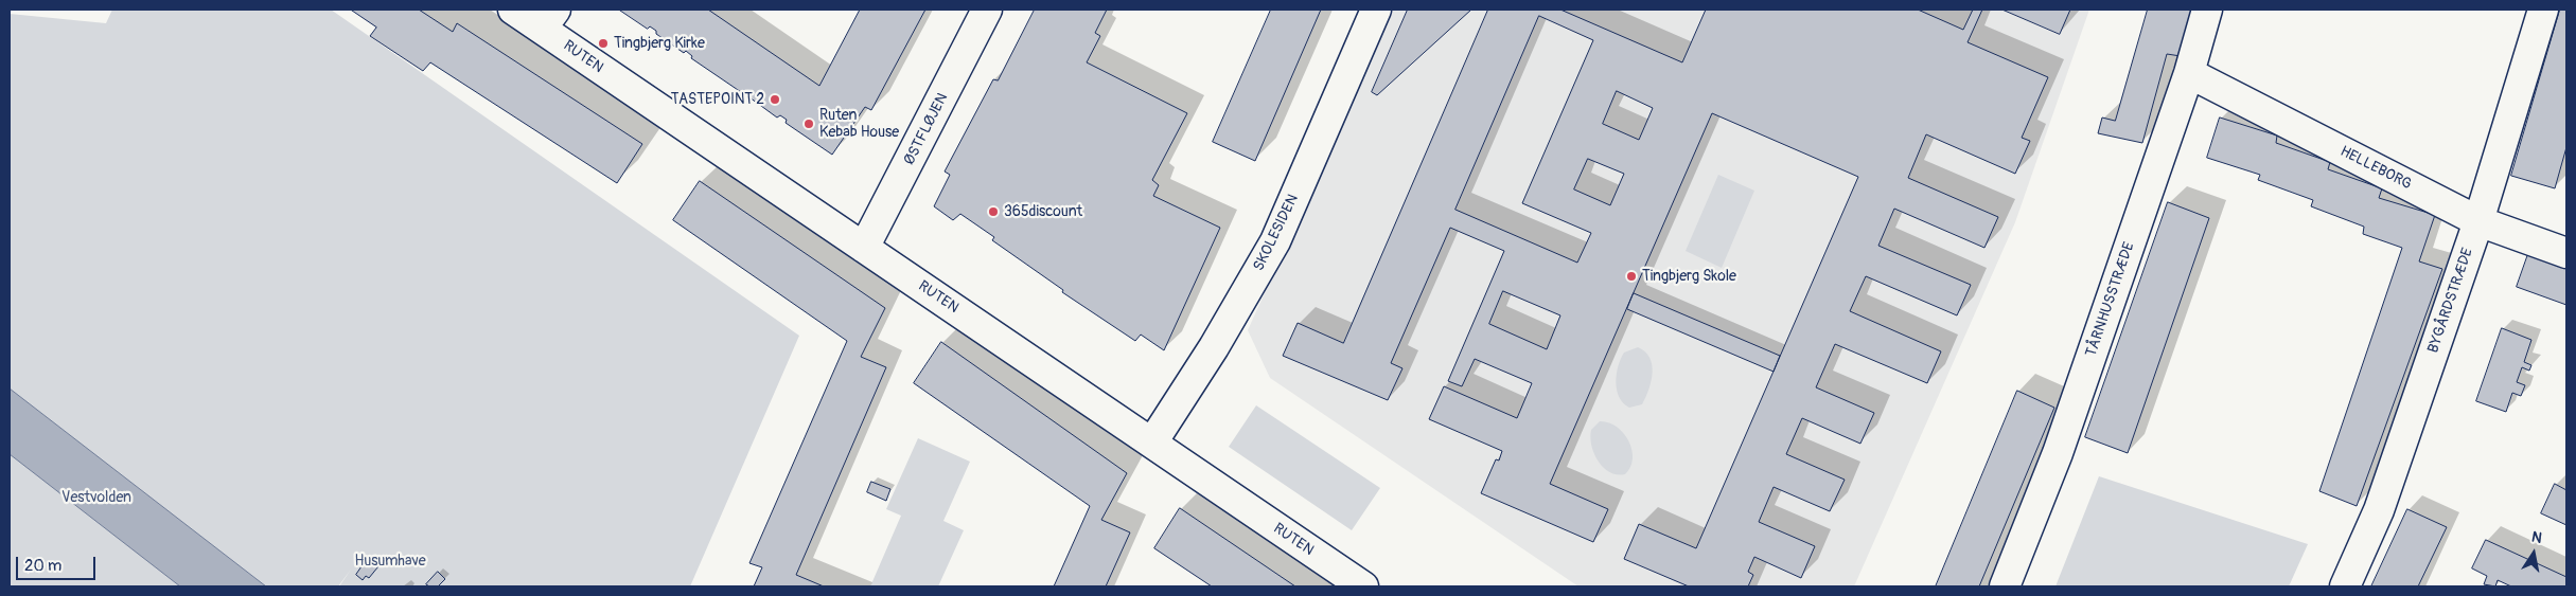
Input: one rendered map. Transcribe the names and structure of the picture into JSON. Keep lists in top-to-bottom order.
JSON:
{
  "streets": {
    "street": [
      "RUTEN",
      "ØSTFLØJEN",
      "HELLEBORG",
      "SKOLESIDEN",
      "TÅRNHUSSTRÆDE",
      "BYGÅRDSTRÆDE"
    ]
  },
  "crossings": [
    ["RUTEN", "ØSTFLØJEN"],
    ["RUTEN", "SKOLESIDEN"],
    ["HELLEBORG", "TÅRNHUSSTRÆDE"],
    ["HELLEBORG", "BYGÅRDSTRÆDE"]
  ],
  "parks": ["Vestvolden", "Husumhave"],
  "places": [
    "Tingbjerg Kirke",
    "TASTEPOINT 2",
    "Ruten Kebab House",
    "365discount",
    "Tingbjerg Skole"
  ],
  "scale_bar": "20 m",
  "north": "top"
}
